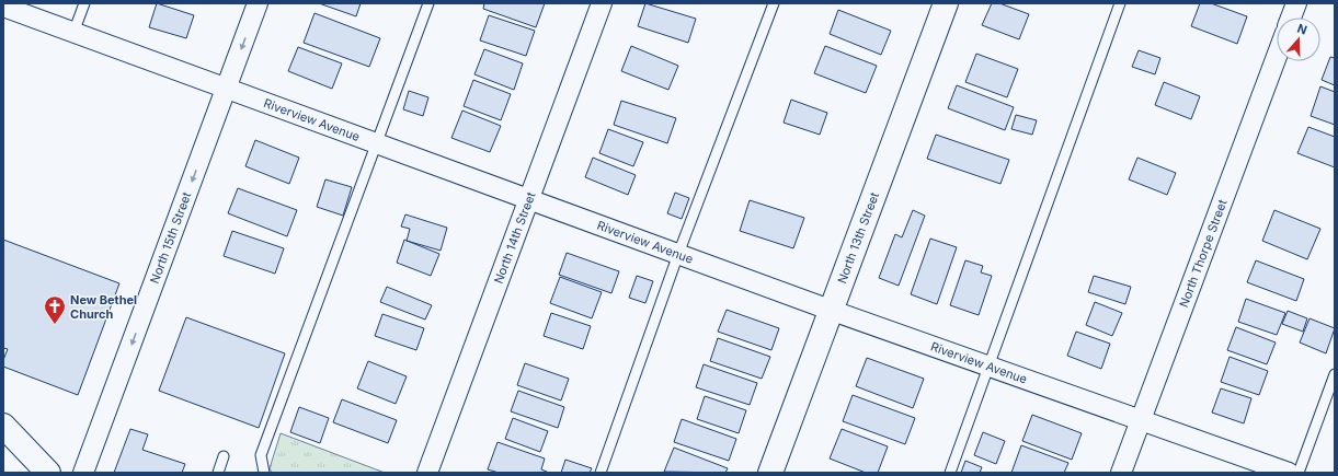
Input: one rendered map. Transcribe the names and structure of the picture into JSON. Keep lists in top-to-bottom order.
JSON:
{
  "streets": {
    "street": [
      "Riverview Avenue",
      "North 15th Street",
      "North 13th Street",
      "North 14th Street",
      "North Thorpe Street"
    ]
  },
  "crossings": [
    ["Riverview Avenue", "North 15th Street"],
    ["Riverview Avenue", "North 13th Street"],
    ["Riverview Avenue", "North 14th Street"],
    ["Riverview Avenue", "North Thorpe Street"]
  ],
  "one_way": ["North 15th Street"],
  "places": {
    "church": ["New Bethel Church"]
  },
  "north": "top"
}
